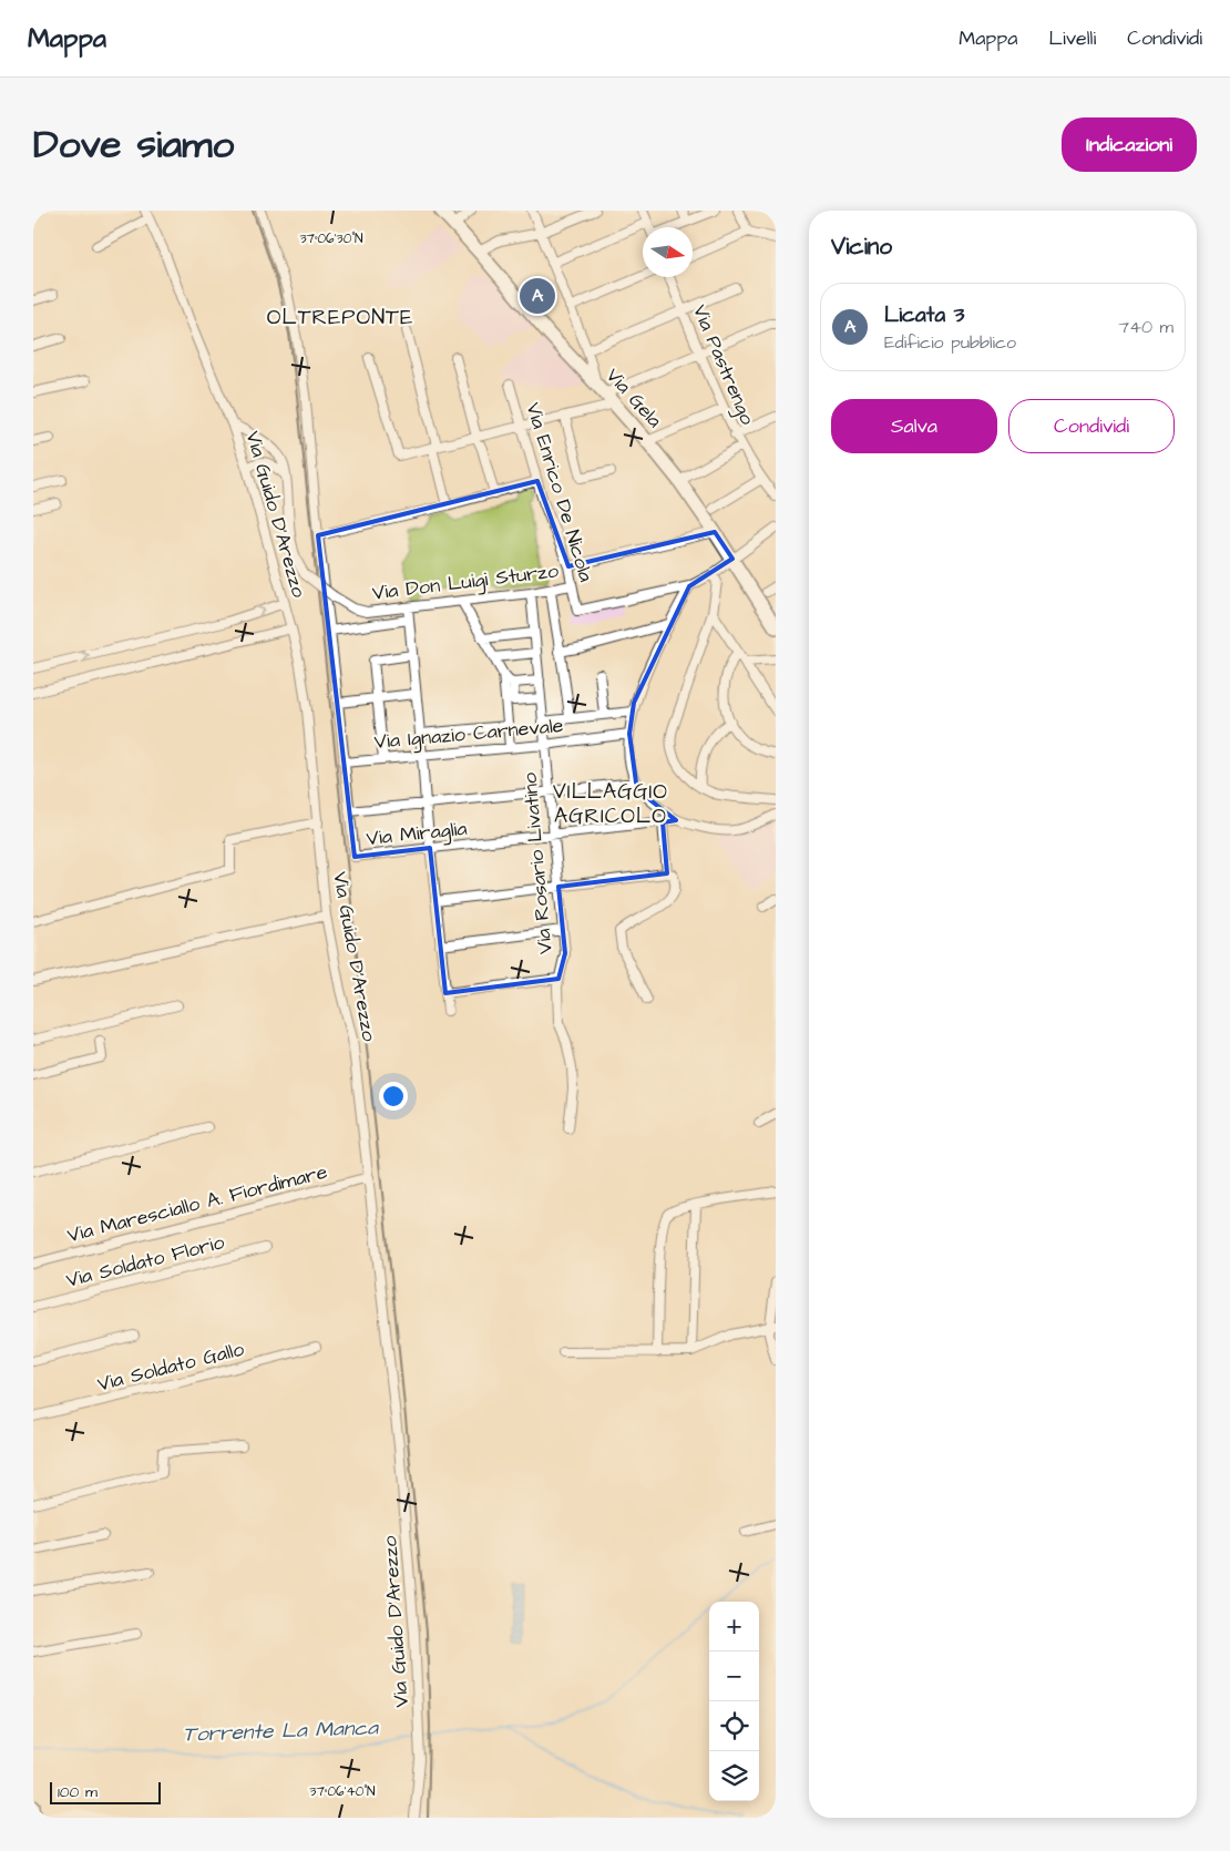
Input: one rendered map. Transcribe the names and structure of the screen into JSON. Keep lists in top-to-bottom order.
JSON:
{
  "streets": {
    "main road": ["Via Gela"],
    "street": [
      "Via Pastrengo",
      "Via Enrico De Nicola",
      "Via Guido D'Arezzo",
      "Via Don Luigi Sturzo",
      "Via Ignazio Carnevale",
      "Via Miraglia",
      "Via Rosario Livatino",
      "Via Maresciallo A. Fiordimare",
      "Via Soldato Florio",
      "Via Soldato Gallo"
    ]
  },
  "crossings": [
    ["Via Gela", "Via Don Luigi Sturzo"],
    ["Via Enrico De Nicola", "Via Don Luigi Sturzo"],
    ["Via Guido D'Arezzo", "Via Maresciallo A. Fiordimare"],
    ["Via Don Luigi Sturzo", "Via Rosario Livatino"],
    ["Via Ignazio Carnevale", "Via Miraglia"],
    ["Via Ignazio Carnevale", "Via Rosario Livatino"],
    ["Via Miraglia", "Via Rosario Livatino"]
  ],
  "districts": ["OLTREPONTE", "VILLAGGIO AGRICOLO"],
  "water": ["Torrente La Manca"],
  "scale_bar": "100 m",
  "north": "right",
  "page": {
    "header": "Mappa",
    "nav": ["Mappa", "Livelli", "Condividi"],
    "title": "Dove siamo",
    "buttons": [
      "Indicazioni",
      ["Salva", "Condividi"]
    ],
    "heading": "Vicino",
    "pins": "A",
    "list": [
      {
        "mark": "A",
        "name": "Licata 3",
        "note": "Edificio pubblico",
        "value": "740 m"
      }
    ],
    "map_buttons": ["+", "−"],
    "scale": "100 m"
  },
  "coordinates": ["37°06'30\"N", "37°06'40\"N"]
}
